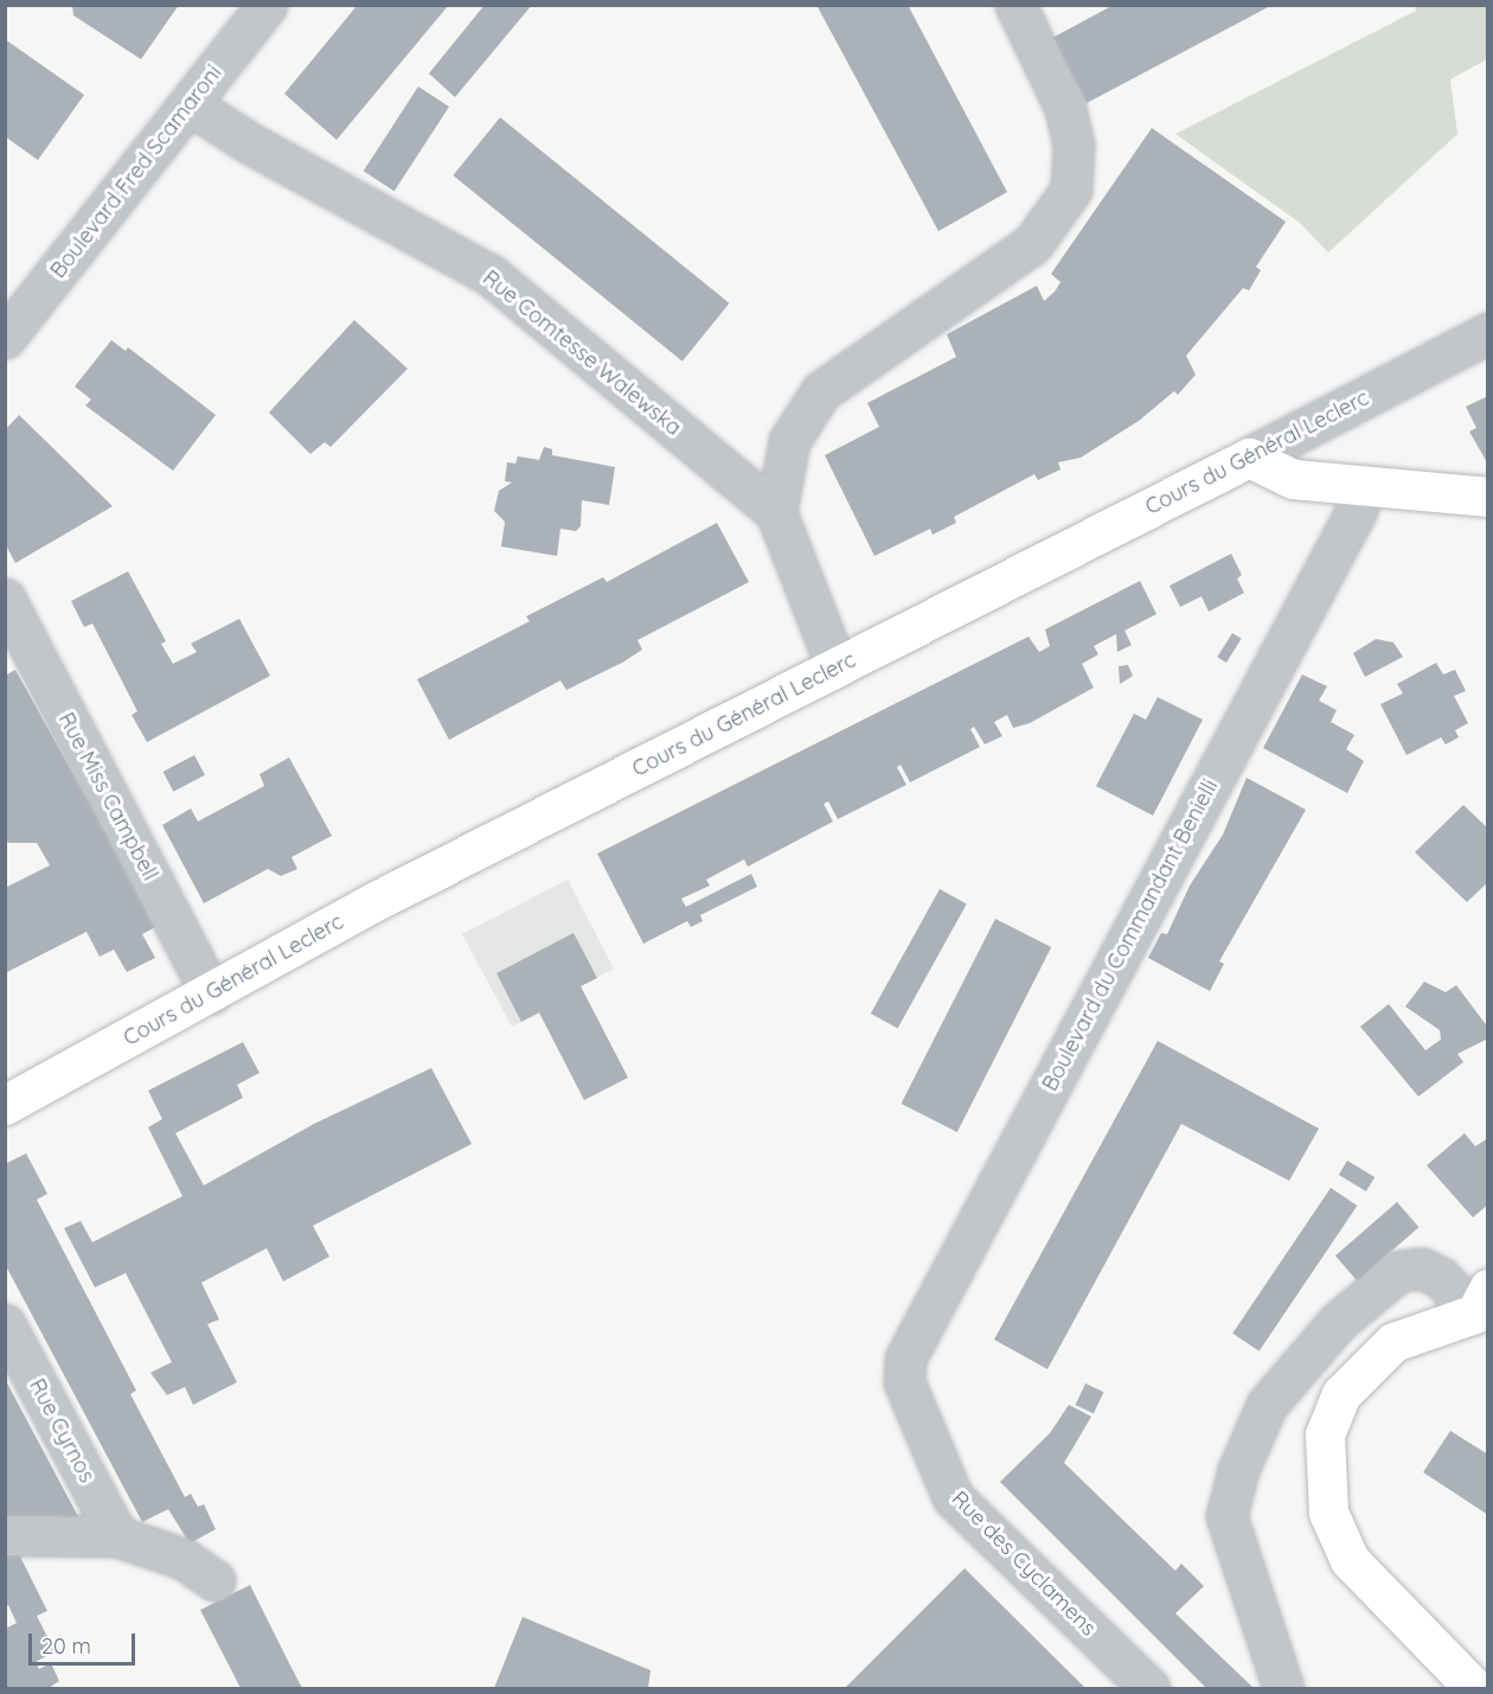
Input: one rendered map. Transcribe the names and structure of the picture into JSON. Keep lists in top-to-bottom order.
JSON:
{
  "streets": {
    "main road": ["Cours du Général Leclerc"],
    "street": [
      "Boulevard Fred Scamaroni",
      "Rue Comtesse Walewska",
      "Rue Miss Campbell",
      "Boulevard du Commandant Benielli",
      "Rue Cyrnos",
      "Rue des Cyclamens"
    ]
  },
  "crossings": [
    ["Boulevard Fred Scamaroni", "Rue Comtesse Walewska"],
    ["Cours du Général Leclerc", "Rue Miss Campbell"],
    ["Boulevard du Commandant Benielli", "Rue des Cyclamens"]
  ],
  "scale_bar": "20 m"
}
